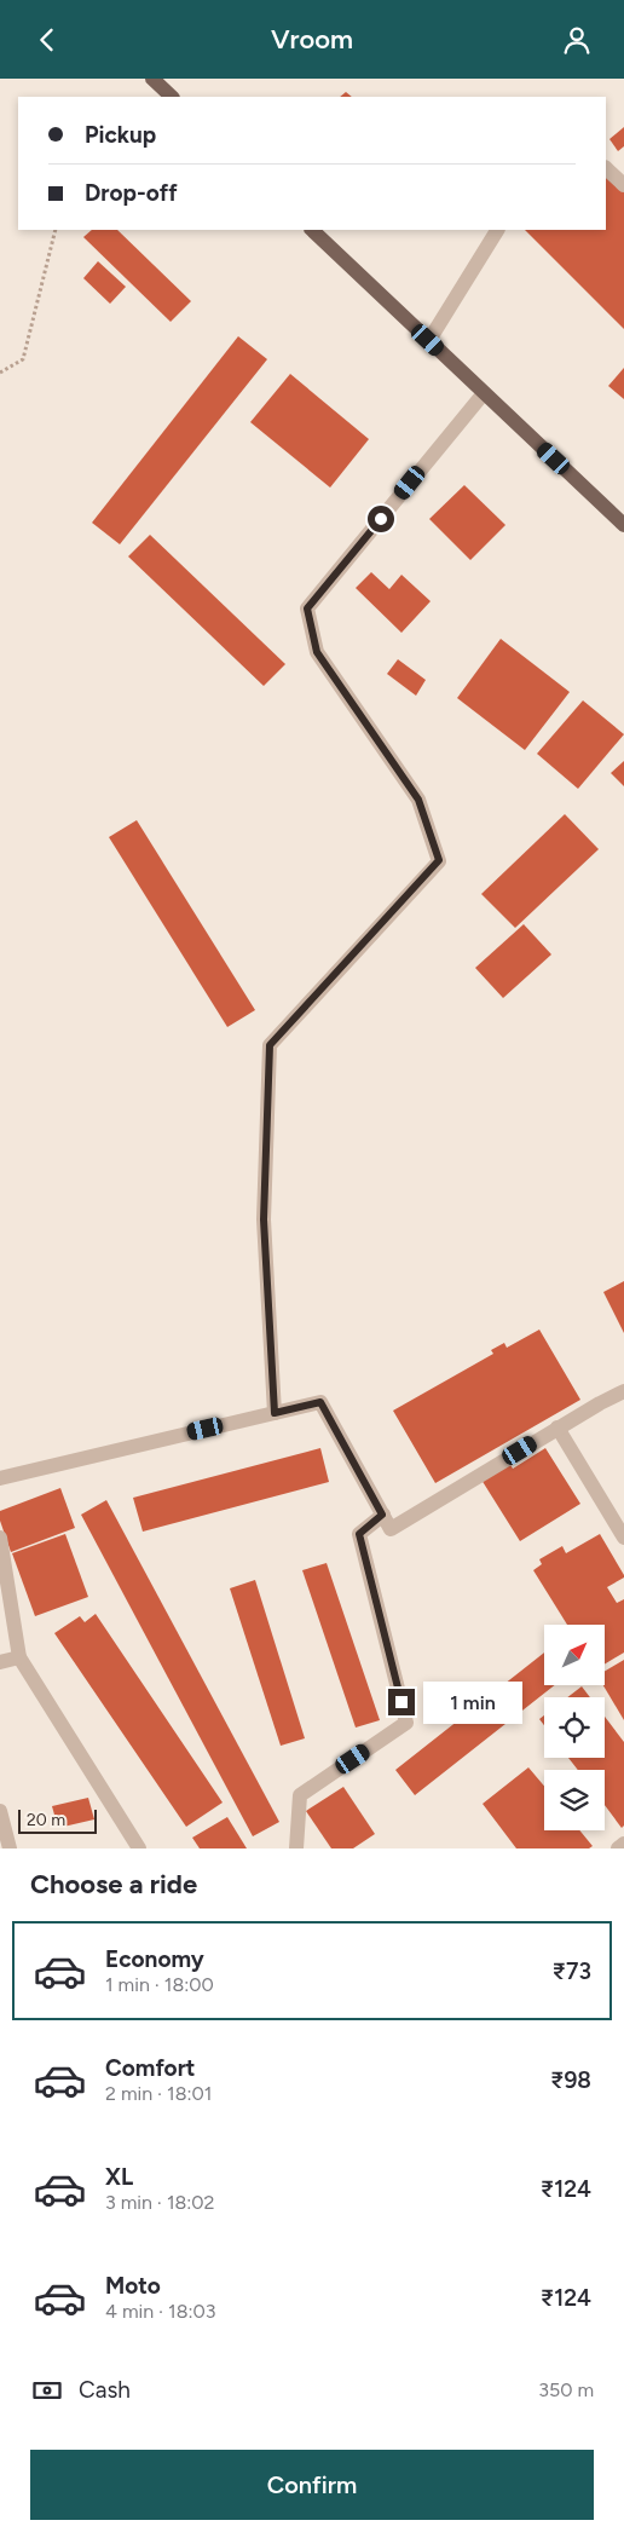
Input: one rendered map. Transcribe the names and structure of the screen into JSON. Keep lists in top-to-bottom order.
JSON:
{
  "scale_bar": "20 m",
  "north": "top right",
  "page": {
    "header": "Vroom",
    "banner": ["Pickup", "Drop-off"],
    "bubble": "1 min",
    "scale": "20 m",
    "heading": "Choose a ride",
    "list": [
      {
        "name": "Economy",
        "note": "1 min · 18:00",
        "value": "₹73"
      },
      {
        "name": "Comfort",
        "note": "2 min · 18:01",
        "value": "₹98"
      },
      {
        "name": "XL",
        "note": "3 min · 18:02",
        "value": "₹124"
      },
      {
        "name": "Moto",
        "note": "4 min · 18:03",
        "value": "₹124"
      }
    ],
    "pay": ["Cash", "350 m"],
    "buttons": "Confirm"
  }
}
